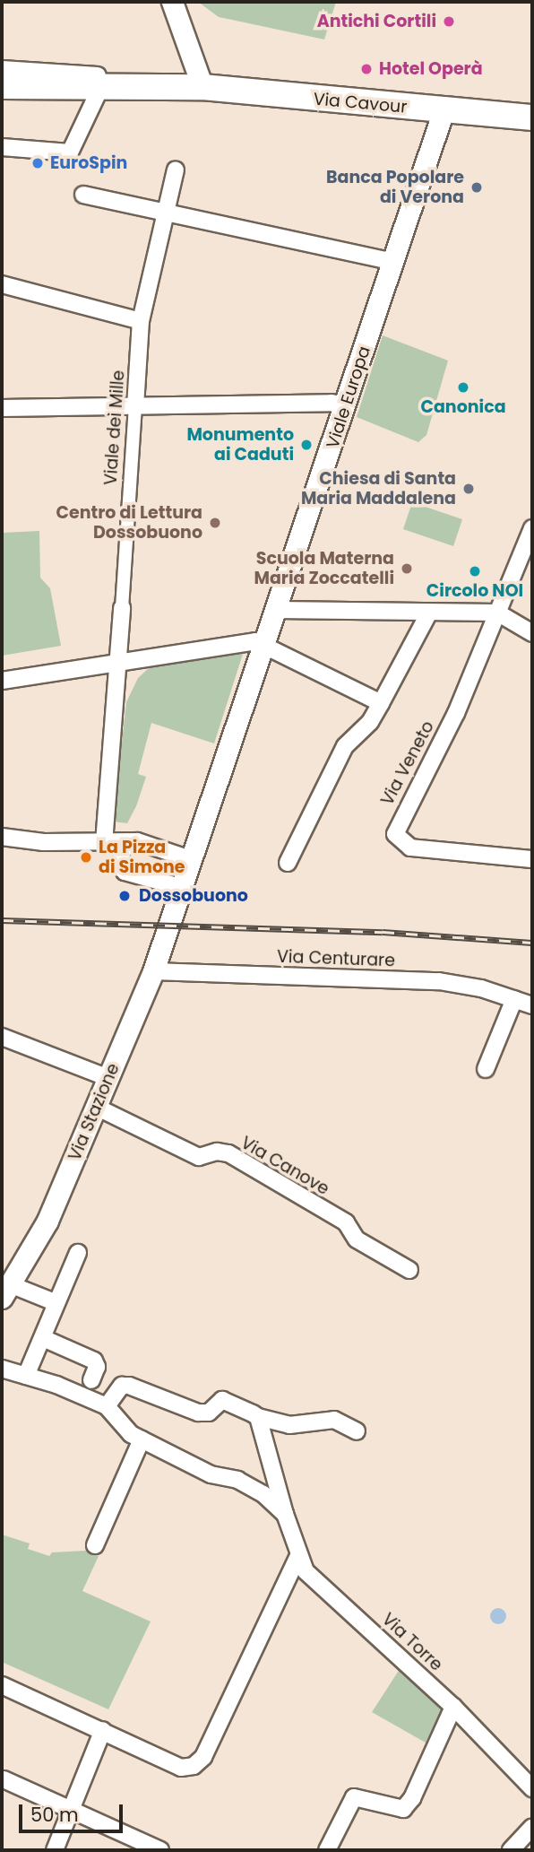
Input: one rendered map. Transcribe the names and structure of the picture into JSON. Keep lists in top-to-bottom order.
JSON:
{
  "streets": {
    "main road": ["Via Cavour"],
    "street": [
      "Viale Europa",
      "Viale dei Mille",
      "Via Veneto",
      "Via Centurare",
      "Via Stazione",
      "Via Canove",
      "Via Torre"
    ]
  },
  "crossings": [
    ["Via Cavour", "Viale Europa"],
    ["Viale Europa", "Via Stazione"],
    ["Via Centurare", "Via Stazione"],
    ["Via Stazione", "Via Canove"]
  ],
  "places": [
    "Antichi Cortili",
    "Hotel Operà",
    "EuroSpin",
    "Banca Popolare di Verona",
    "Canonica",
    "Monumento ai Caduti",
    "Chiesa di Santa Maria Maddalena",
    "Centro di Lettura Dossobuono",
    "Scuola Materna Maria Zoccatelli",
    "Circolo NOI",
    "La Pizza di Simone",
    "Dossobuono"
  ],
  "scale_bar": "50 m"
}
